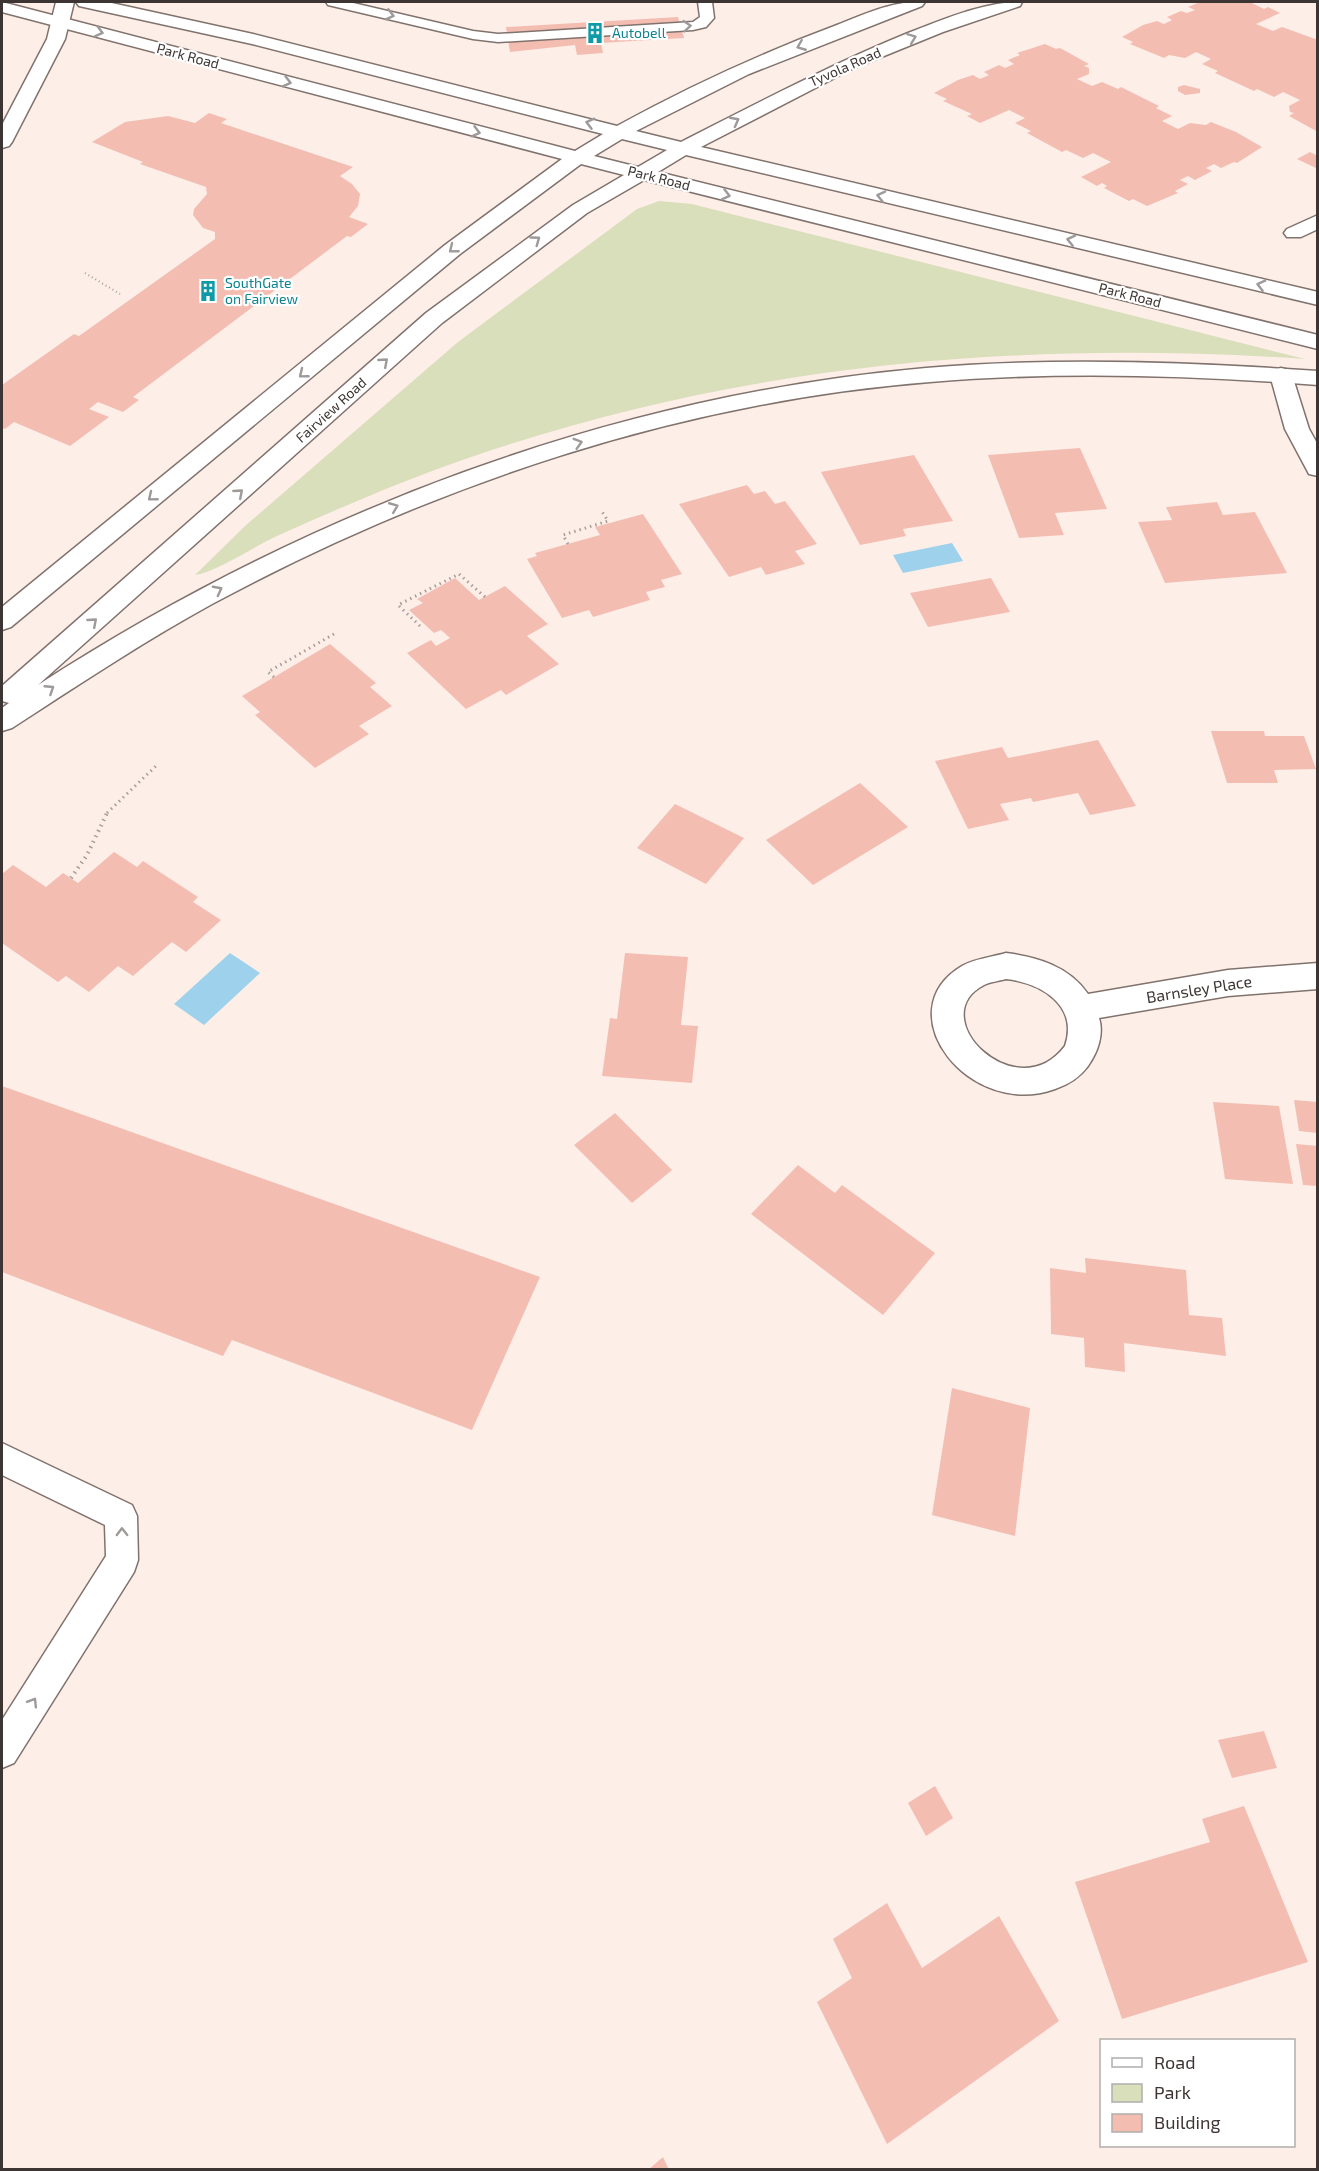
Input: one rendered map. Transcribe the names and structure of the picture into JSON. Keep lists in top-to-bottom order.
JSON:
{
  "streets": {
    "main road": [
      "Park Road",
      "Tyvola Road",
      "Fairview Road",
      "Barnsley Place"
    ]
  },
  "crossings": [
    ["Park Road", "Tyvola Road"],
    ["Park Road", "Fairview Road"],
    ["Tyvola Road", "Fairview Road"]
  ],
  "places": {
    "building": ["Autobell", "SouthGate on Fairview"]
  },
  "legend": ["Road", "Park", "Building"]
}
